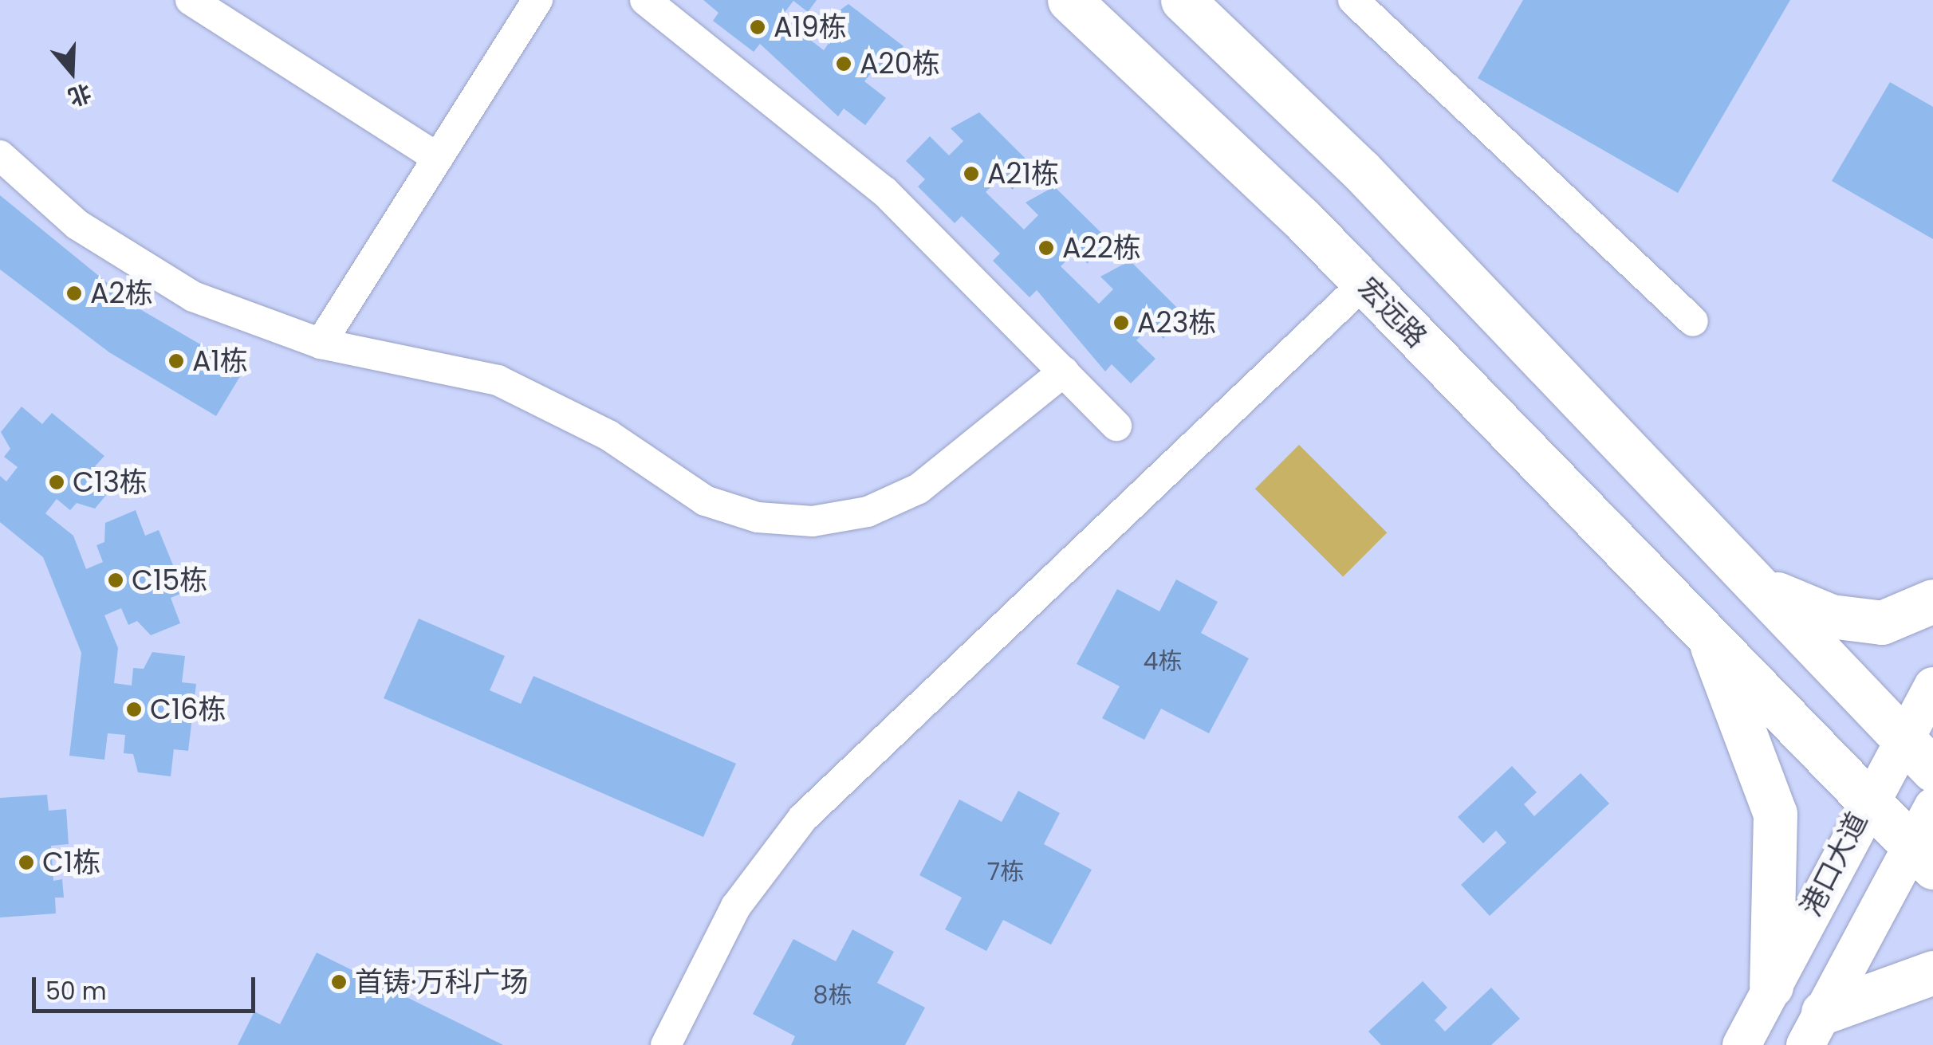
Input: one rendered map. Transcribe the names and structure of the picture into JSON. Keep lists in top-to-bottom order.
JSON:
{
  "streets": {
    "highway": ["宏远路"],
    "main road": ["港口大道"]
  },
  "crossings": [
    ["宏远路", "港口大道"]
  ],
  "places": [
    "A19栋",
    "A20栋",
    "A21栋",
    "A22栋",
    "A2栋",
    "A23栋",
    "A1栋",
    "C13栋",
    "C15栋",
    "C16栋",
    "C1栋",
    "首铸·万科广场"
  ],
  "house_numbers": ["4栋", "7栋", "8栋"],
  "scale_bar": "50 m",
  "north": "bottom"
}
